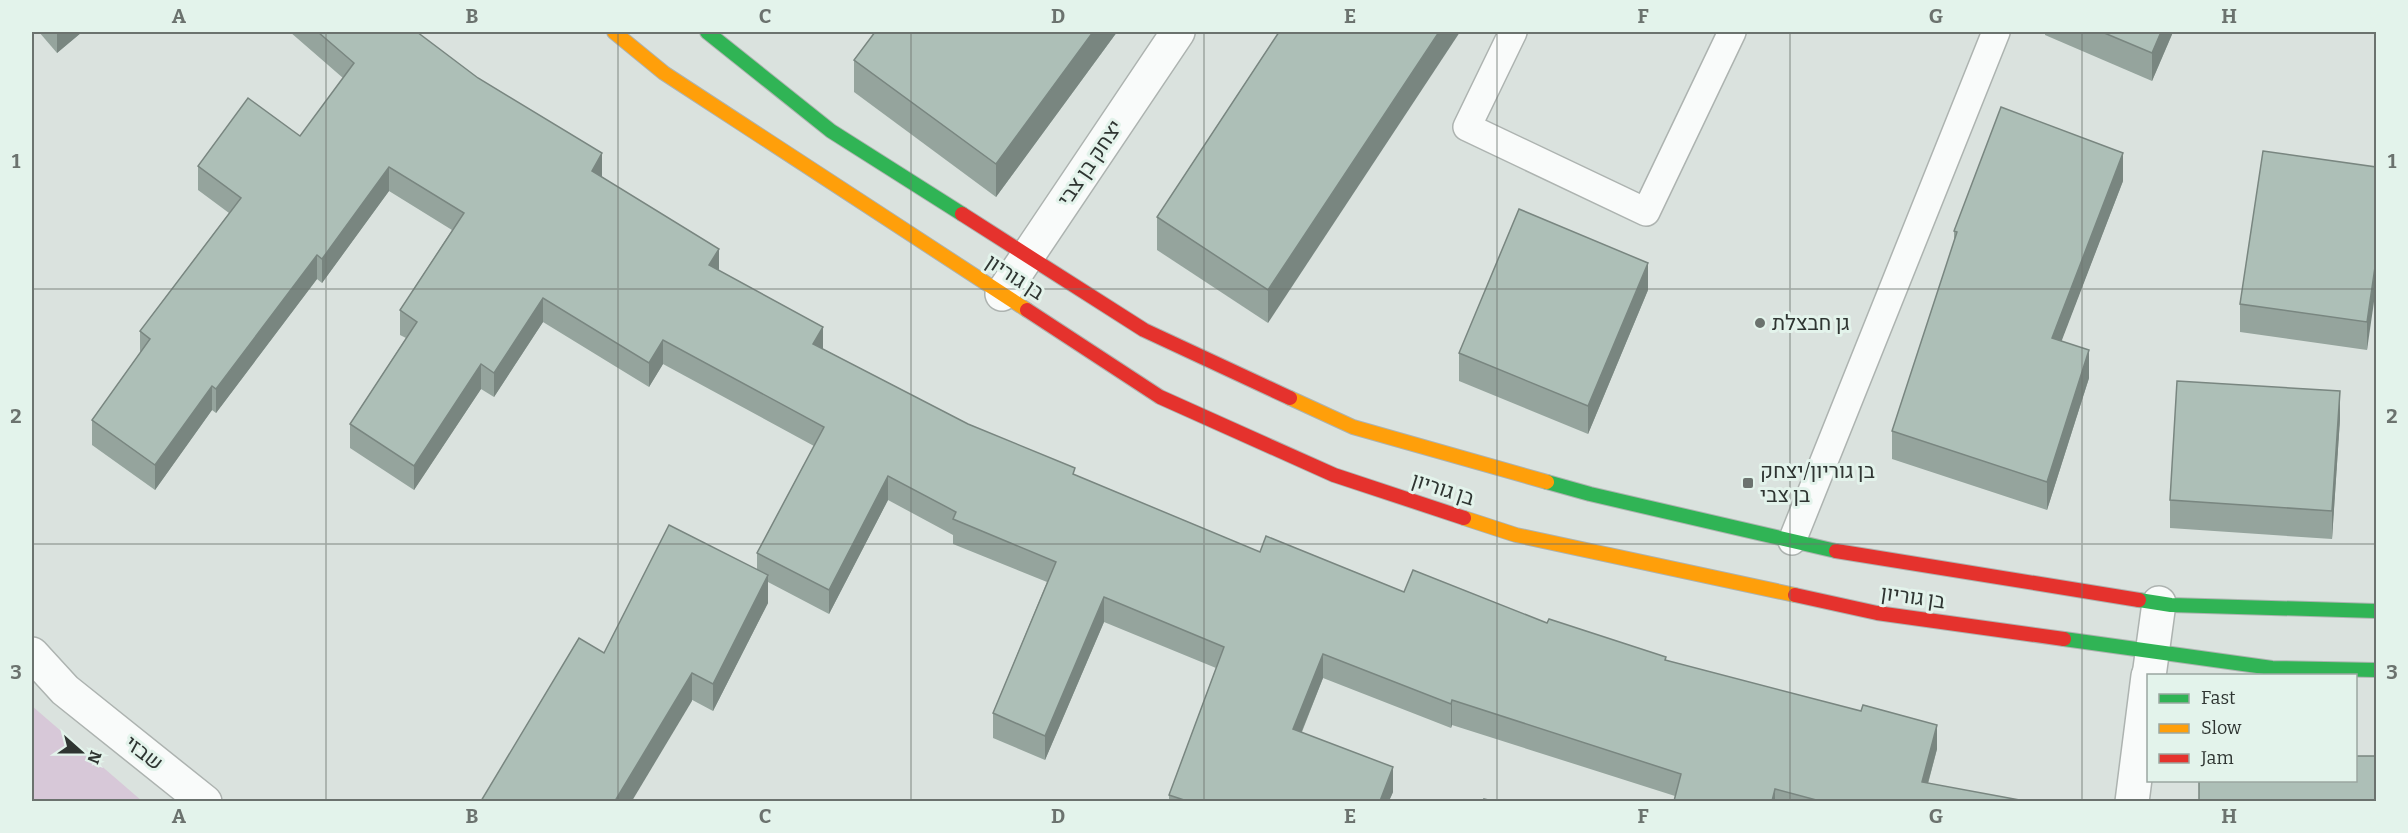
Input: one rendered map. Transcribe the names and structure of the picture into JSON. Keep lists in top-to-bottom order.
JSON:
{
  "streets": {
    "street": ["יצחק בן צבי", "בן גוריון", "שבזי"]
  },
  "crossings": [
    ["יצחק בן צבי", "בן גוריון"]
  ],
  "places": {
    "other": ["גן חבצלת"],
    "transit": ["בן גוריון/יצחק בן צבי"]
  },
  "legend": ["Fast", "Slow", "Jam"],
  "north": "right",
  "grid": {
    "columns": [
      "A",
      "B",
      "C",
      "D",
      "E",
      "F",
      "G",
      "H"
    ],
    "rows": ["1", "2", "3"]
  }
}
